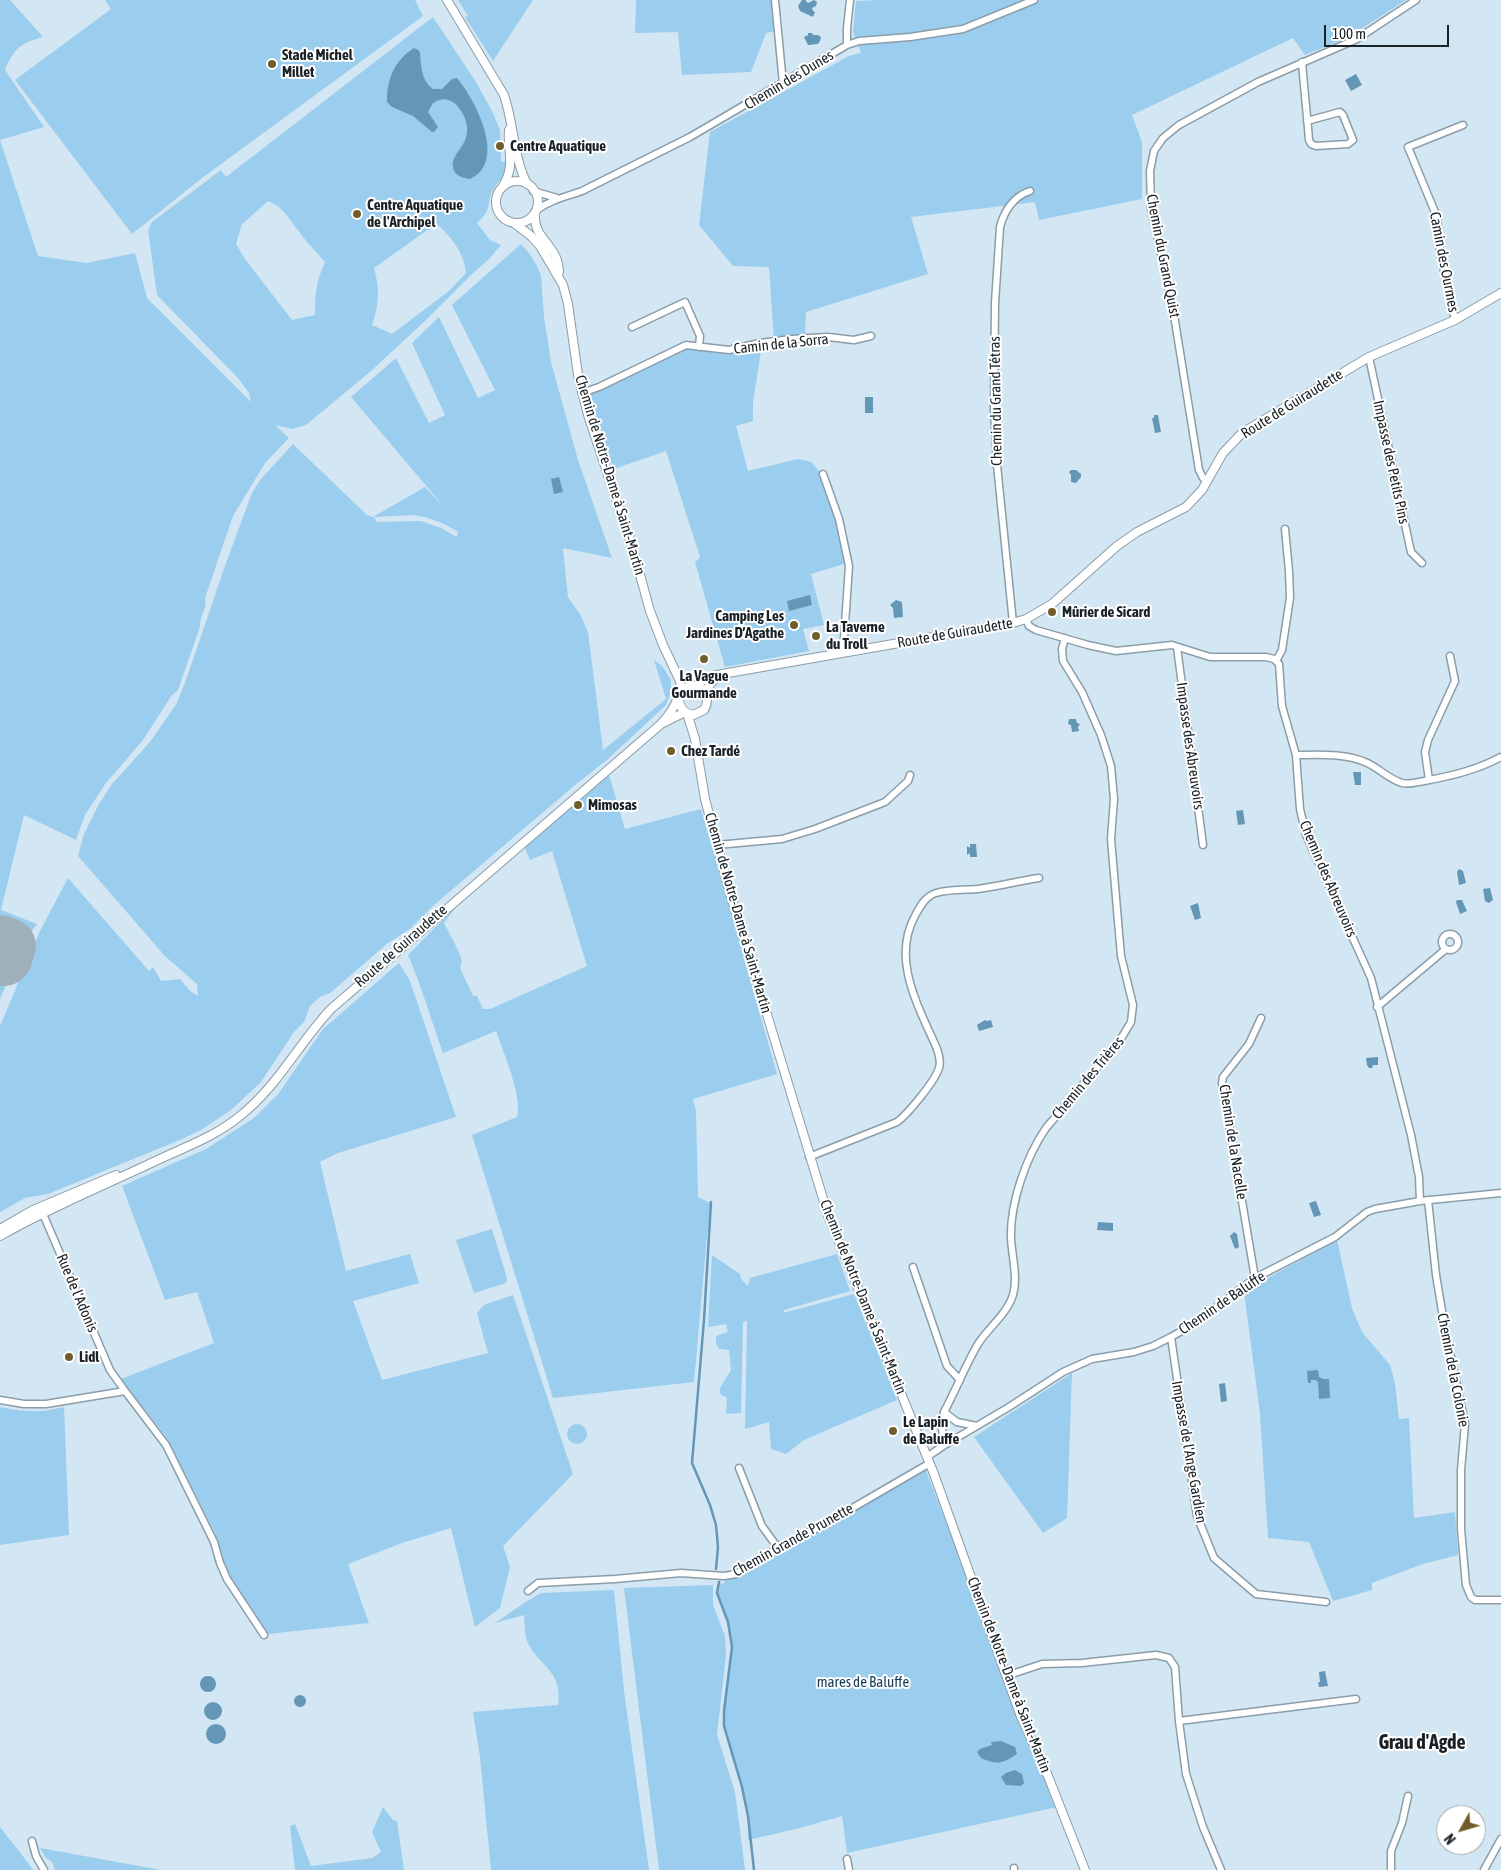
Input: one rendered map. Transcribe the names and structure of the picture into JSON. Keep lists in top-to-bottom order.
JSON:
{
  "streets": {
    "street": [
      "Chemin des Dunes",
      "Chemin du Grand Quist",
      "Camin des Ourmes",
      "Camin de la Sorra",
      "Chemin du Grand Tétras",
      "Route de Guiraudette",
      "Impasse des Petits Pins",
      "Chemin de Notre-Dame à Saint-Martin",
      "Impasse des Abreuvoirs",
      "Chemin des Abreuvoirs",
      "Chemin des Trières",
      "Chemin de la Nacelle",
      "Rue de l'Adonis",
      "Chemin de Baluffe",
      "Chemin de la Colonie",
      "Impasse de l'Ange Gardien",
      "Chemin Grande Prunette"
    ]
  },
  "crossings": [
    ["Chemin des Dunes", "Chemin de Notre-Dame à Saint-Martin"],
    ["Chemin du Grand Quist", "Route de Guiraudette"],
    ["Camin des Ourmes", "Route de Guiraudette"],
    ["Camin de la Sorra", "Chemin de Notre-Dame à Saint-Martin"],
    ["Chemin du Grand Tétras", "Route de Guiraudette"],
    ["Route de Guiraudette", "Impasse des Petits Pins"],
    ["Route de Guiraudette", "Chemin de Notre-Dame à Saint-Martin"],
    ["Route de Guiraudette", "Rue de l'Adonis"],
    ["Chemin de Notre-Dame à Saint-Martin", "Chemin de Baluffe"],
    ["Chemin de Notre-Dame à Saint-Martin", "Chemin Grande Prunette"],
    ["Chemin des Abreuvoirs", "Chemin de Baluffe"],
    ["Chemin des Trières", "Chemin de Baluffe"],
    ["Chemin de la Nacelle", "Chemin de Baluffe"],
    ["Chemin de Baluffe", "Chemin de la Colonie"],
    ["Chemin de Baluffe", "Impasse de l'Ange Gardien"],
    ["Chemin de Baluffe", "Chemin Grande Prunette"]
  ],
  "districts": ["Grau d'Agde"],
  "parks": ["mares de Baluffe"],
  "places": [
    "Stade Michel Millet",
    "Centre Aquatique",
    "Centre Aquatique de l'Archipel",
    "Mûrier de Sicard",
    "Camping Les Jardines D’Agathe",
    "La Taverne du Troll",
    "La Vague Gourmande",
    "Chez Tardé",
    "Mimosas",
    "Lidl",
    "Le Lapin de Baluffe"
  ],
  "scale_bar": "100 m",
  "north": "bottom left"
}
